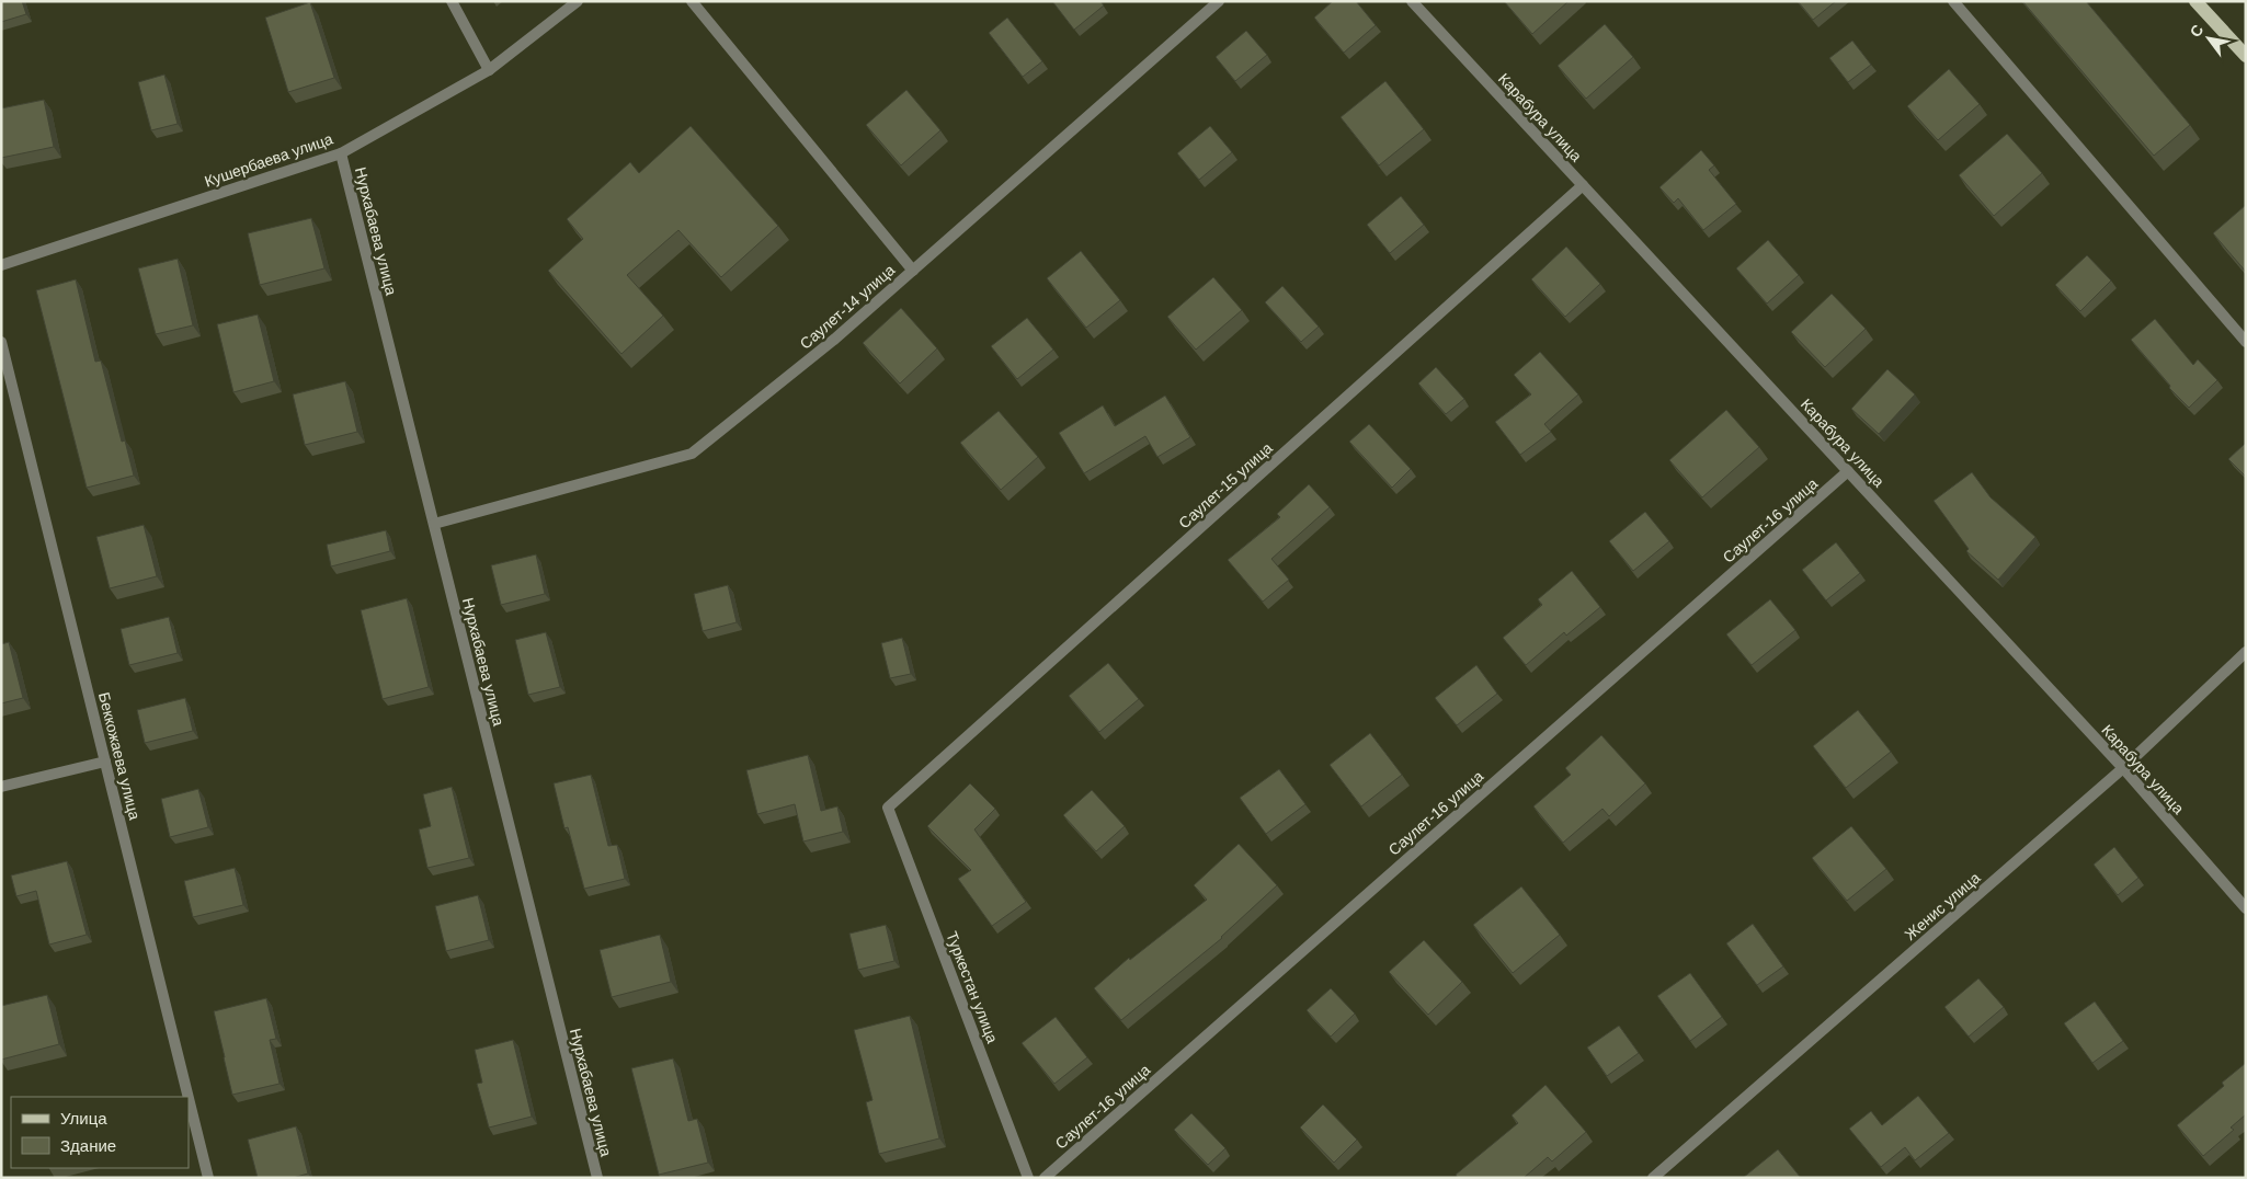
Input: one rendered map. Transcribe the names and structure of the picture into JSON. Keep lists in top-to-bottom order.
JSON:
{
  "streets": {
    "street": [
      "Карабура улица",
      "Кушербаева улица",
      "Нурхабаева улица",
      "Саулет-14 улица",
      "Саулет-15 улица",
      "Саулет-16 улица",
      "Беккожаева улица",
      "Женис улица",
      "Туркестан улица"
    ]
  },
  "crossings": [
    ["Карабура улица", "Саулет-15 улица"],
    ["Карабура улица", "Саулет-16 улица"],
    ["Карабура улица", "Женис улица"],
    ["Кушербаева улица", "Нурхабаева улица"],
    ["Нурхабаева улица", "Саулет-14 улица"],
    ["Саулет-15 улица", "Туркестан улица"]
  ],
  "legend": ["Улица", "Здание"],
  "north": "top left"
}
